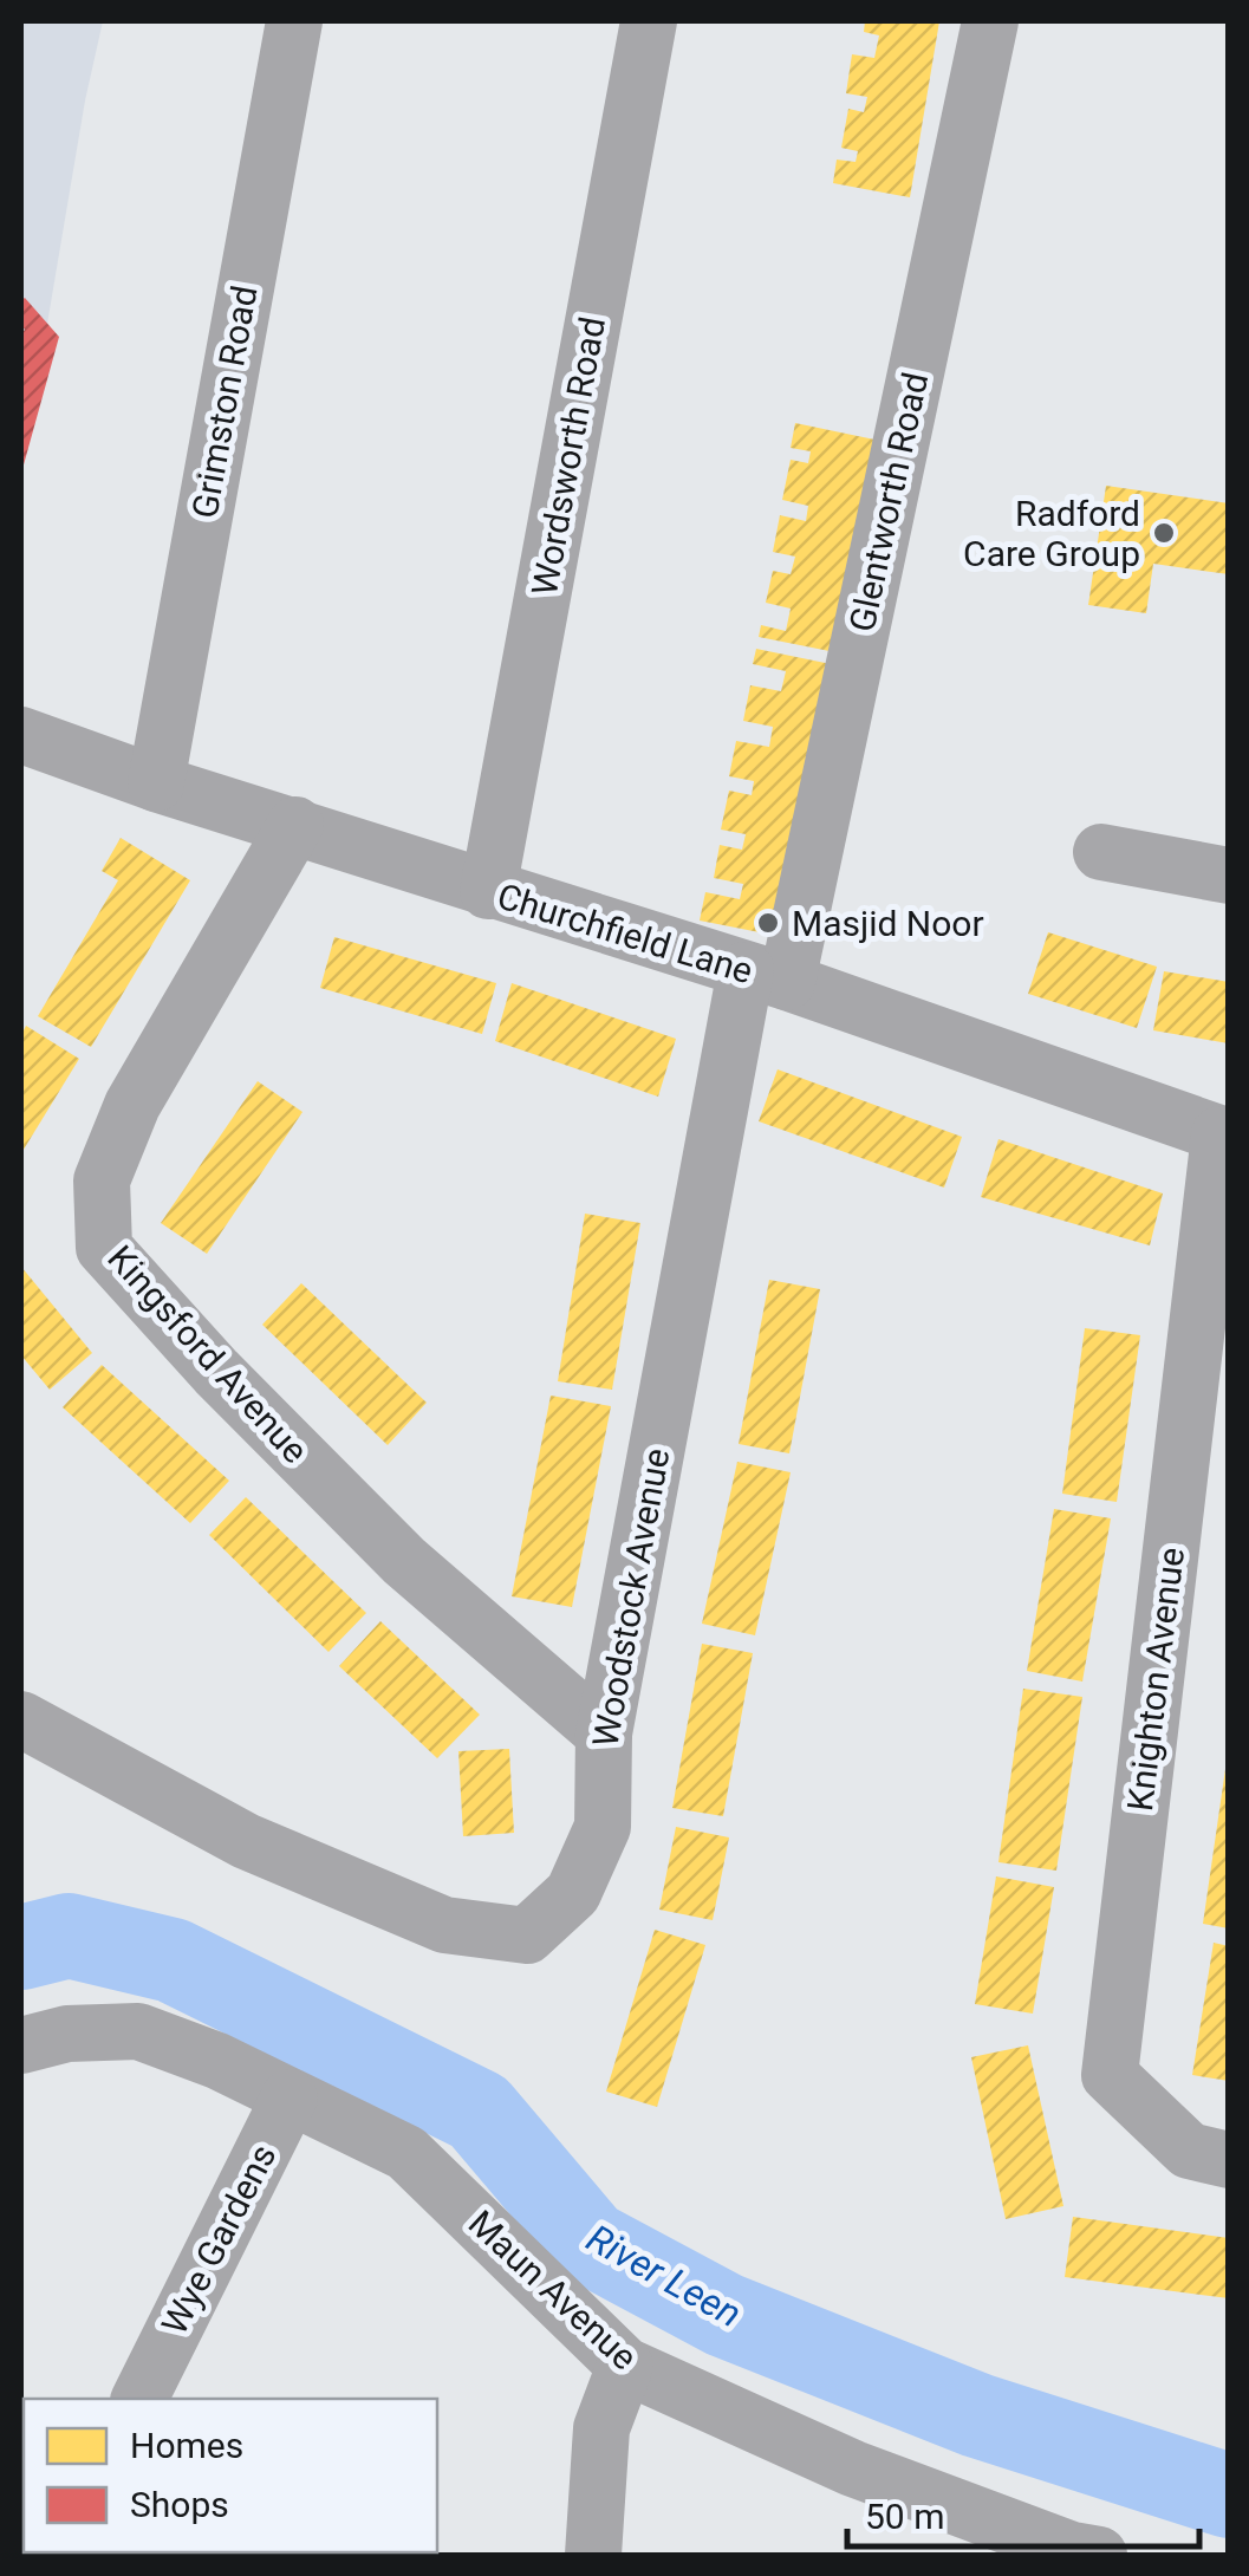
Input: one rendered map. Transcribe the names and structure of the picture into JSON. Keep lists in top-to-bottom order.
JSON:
{
  "streets": {
    "street": [
      "Grimston Road",
      "Wordsworth Road",
      "Glentworth Road",
      "Churchfield Lane",
      "Kingsford Avenue",
      "Woodstock Avenue",
      "Knighton Avenue",
      "Wye Gardens",
      "Maun Avenue"
    ]
  },
  "crossings": [
    ["Grimston Road", "Churchfield Lane"],
    ["Wordsworth Road", "Churchfield Lane"],
    ["Glentworth Road", "Churchfield Lane"],
    ["Glentworth Road", "Woodstock Avenue"],
    ["Churchfield Lane", "Kingsford Avenue"],
    ["Churchfield Lane", "Woodstock Avenue"],
    ["Churchfield Lane", "Knighton Avenue"],
    ["Kingsford Avenue", "Woodstock Avenue"],
    ["Wye Gardens", "Maun Avenue"]
  ],
  "water": ["River Leen"],
  "places": ["Radford Care Group", "Masjid Noor"],
  "legend": ["Homes", "Shops"],
  "scale_bar": "50 m"
}
